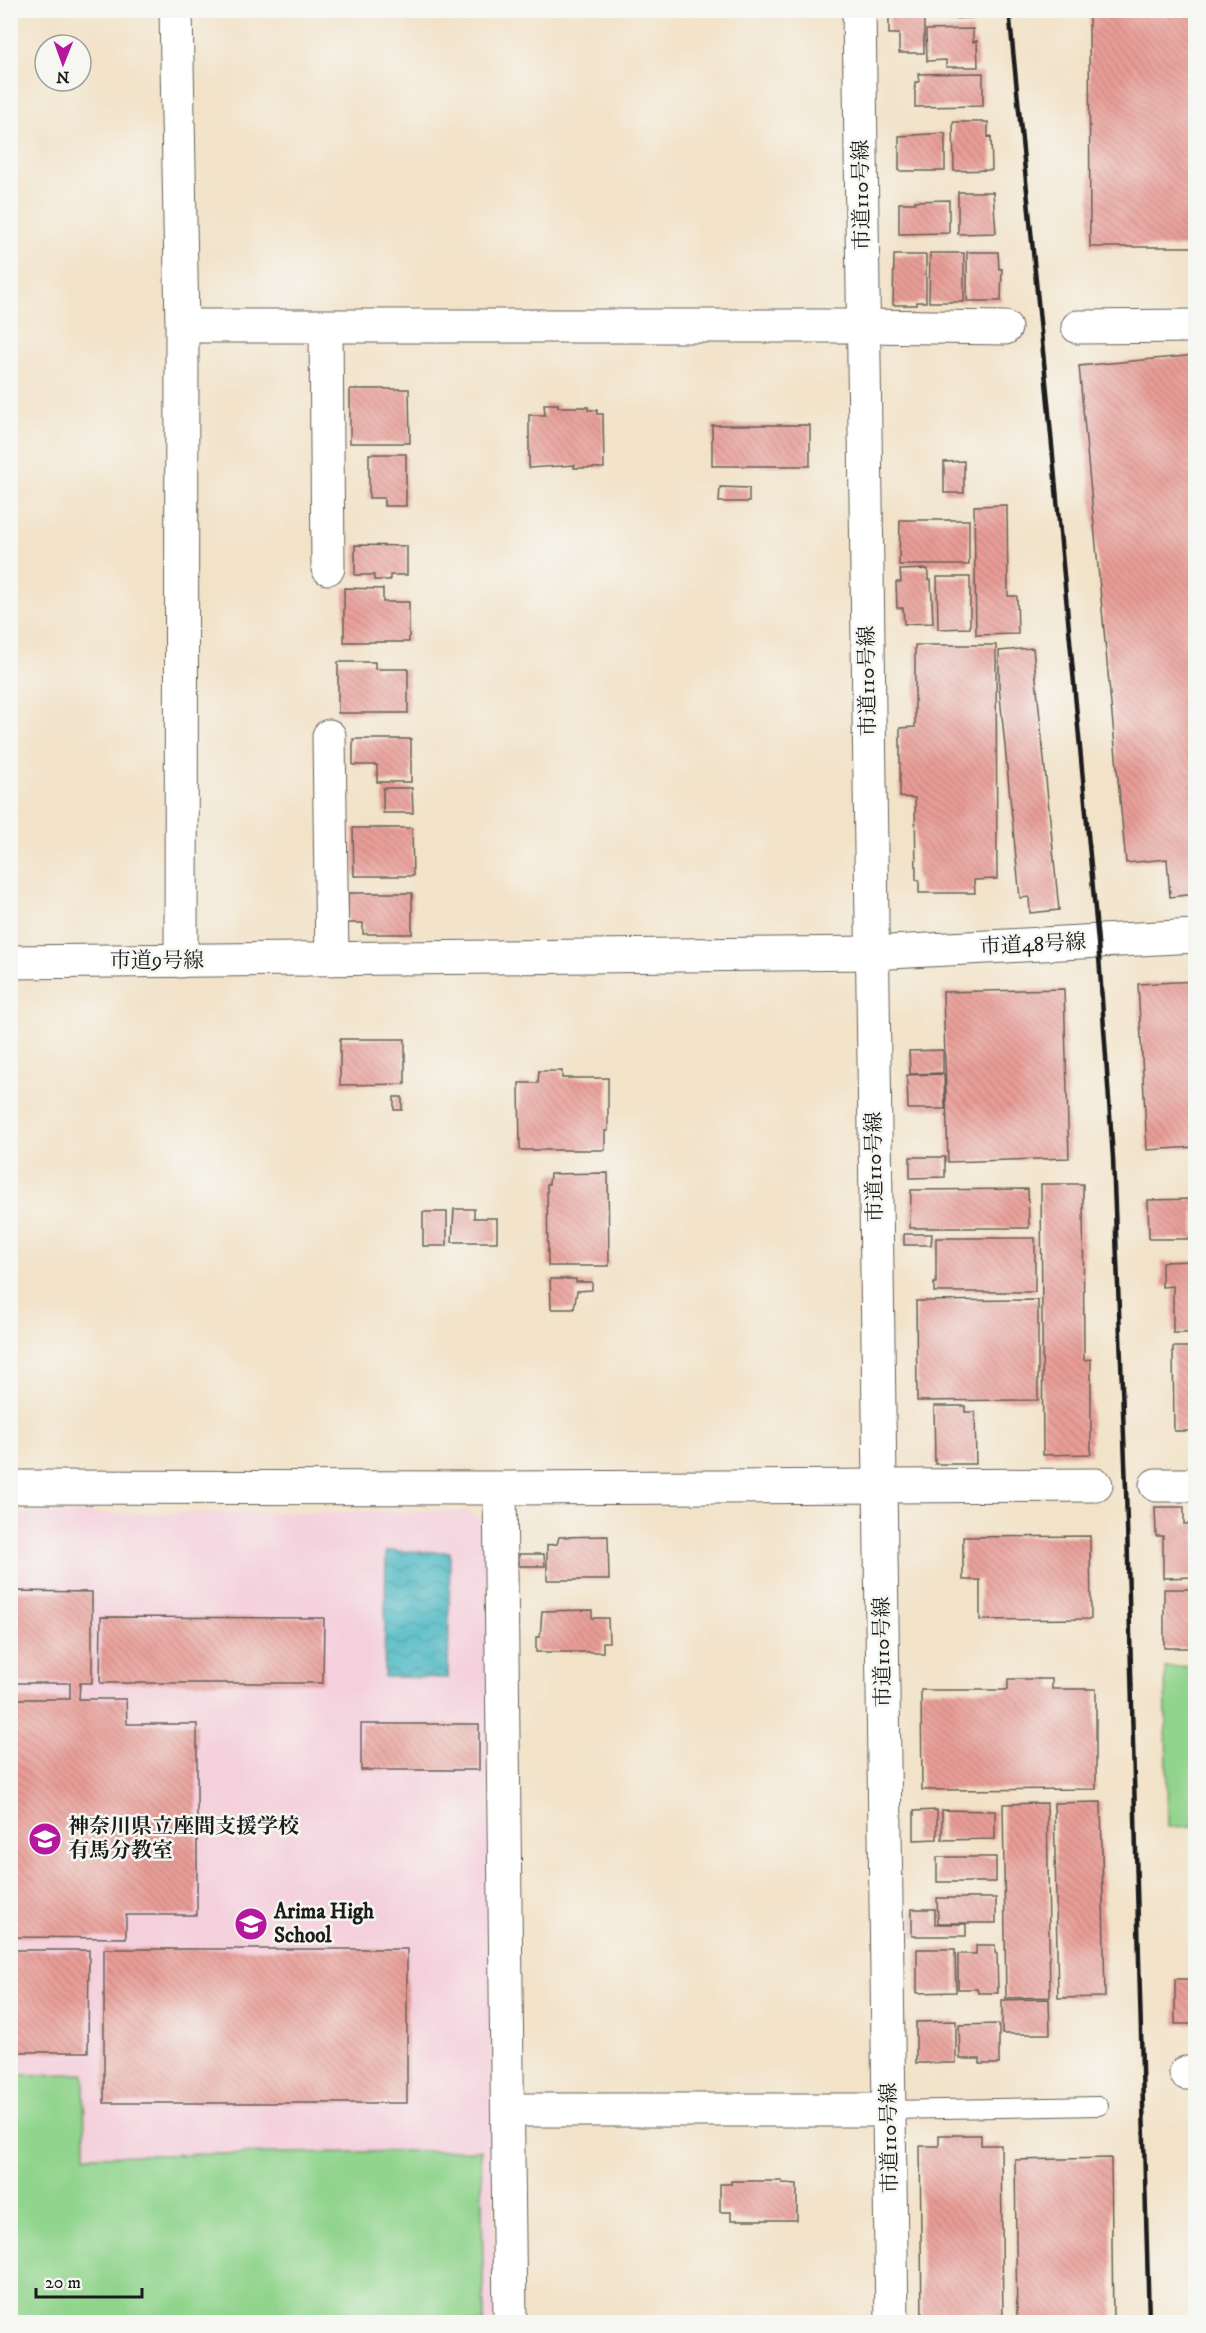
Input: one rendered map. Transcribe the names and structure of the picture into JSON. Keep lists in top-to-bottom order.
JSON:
{
  "streets": {
    "street": ["市道110号線", "市道48号線", "市道9号線"]
  },
  "crossings": [
    ["市道110号線", "市道48号線"],
    ["市道48号線", "市道9号線"]
  ],
  "places": {
    "school or university": ["神奈川県立座間支援学校 有馬分教室", "Arima High School"]
  },
  "scale_bar": "20 m",
  "north": "bottom"
}
